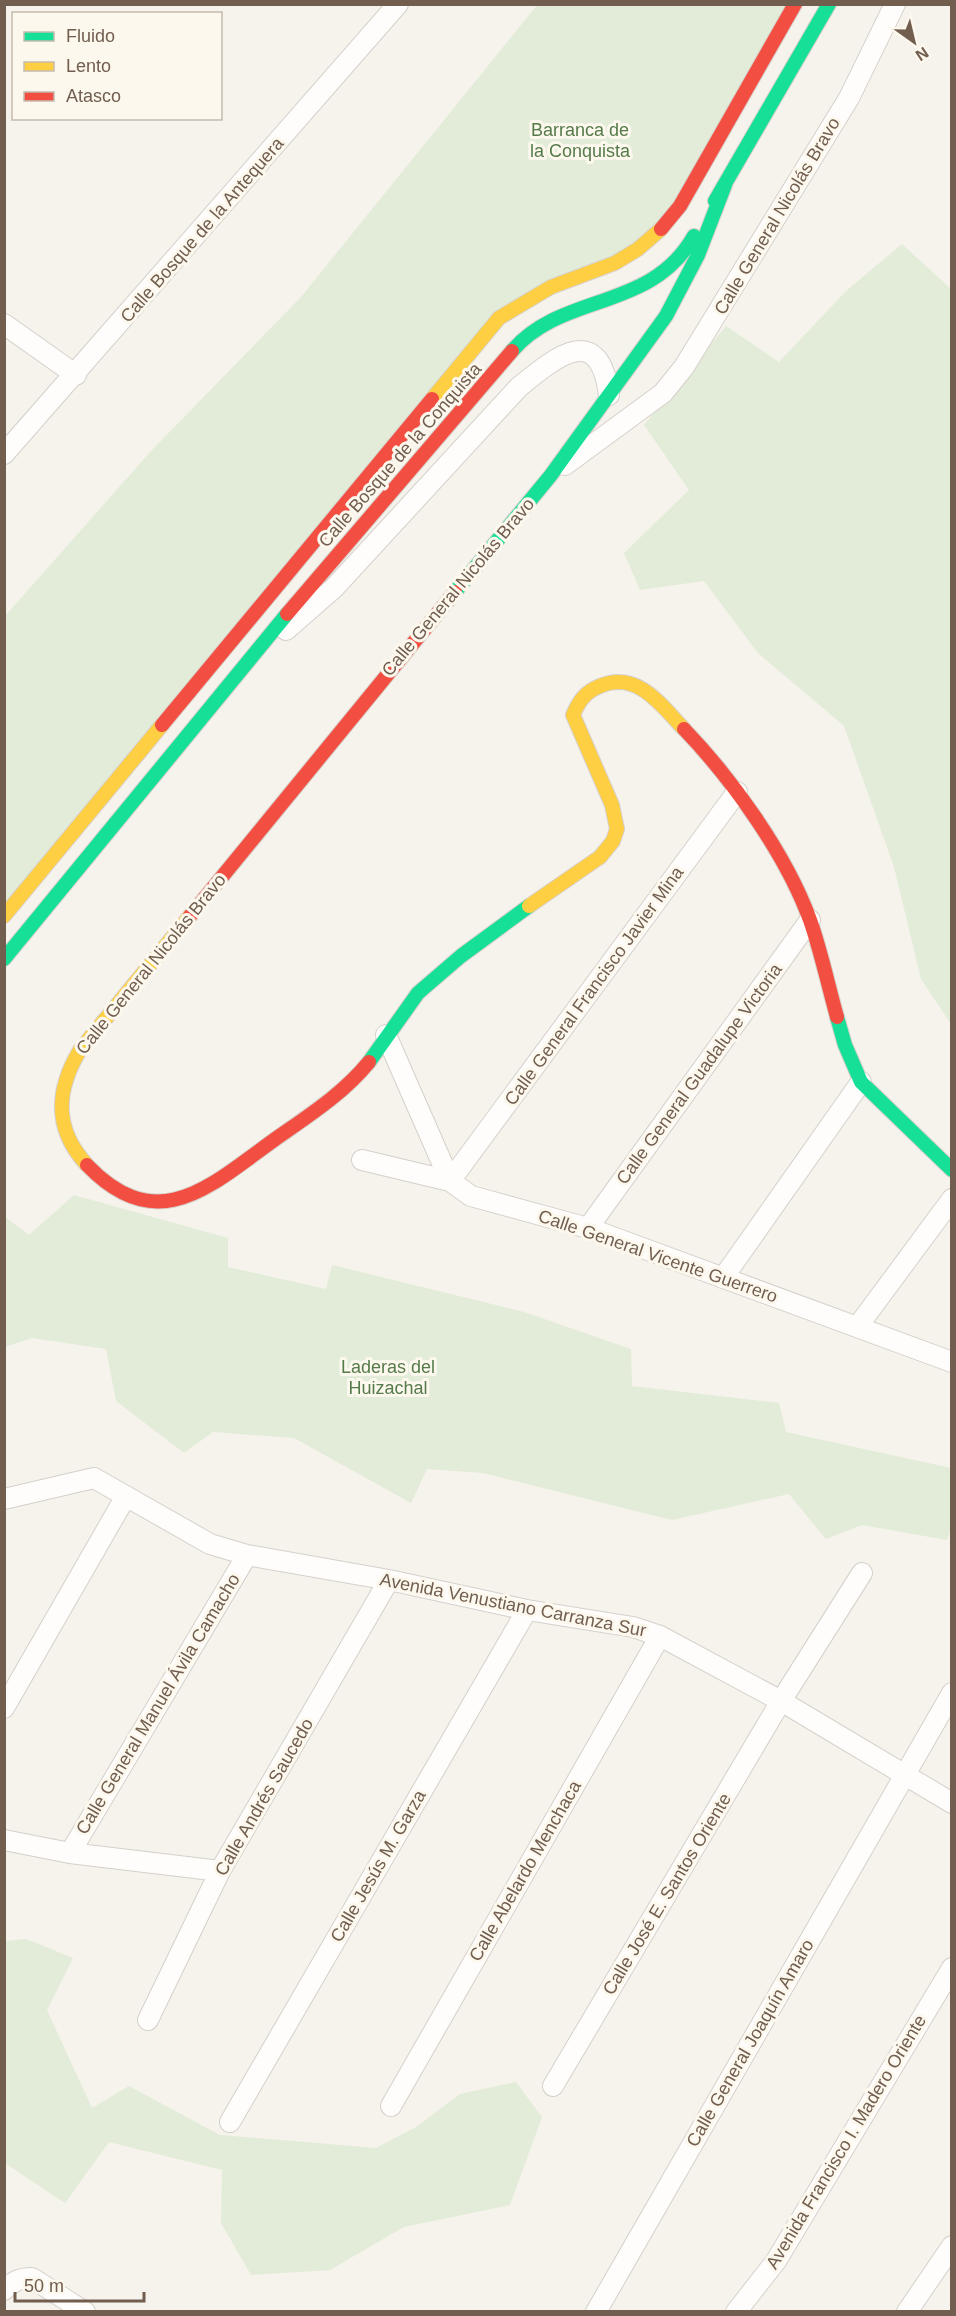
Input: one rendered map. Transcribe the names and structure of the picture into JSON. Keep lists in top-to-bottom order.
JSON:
{
  "streets": {
    "street": [
      "Calle General Nicolás Bravo",
      "Calle Bosque de la Antequera",
      "Calle Bosque de la Conquista",
      "Calle General Francisco Javier Mina",
      "Calle General Guadalupe Victoria",
      "Calle General Vicente Guerrero",
      "Avenida Venustiano Carranza Sur",
      "Calle General Manuel Ávila Camacho",
      "Calle Andrés Saucedo",
      "Calle Jesús M. Garza",
      "Calle Abelardo Menchaca",
      "Calle José E. Santos Oriente",
      "Calle General Joaquín Amaro",
      "Avenida Francisco I. Madero Oriente"
    ]
  },
  "crossings": [
    ["Calle General Nicolás Bravo", "Calle Bosque de la Conquista"],
    ["Calle General Nicolás Bravo", "Calle General Francisco Javier Mina"],
    ["Calle General Francisco Javier Mina", "Calle General Vicente Guerrero"],
    ["Calle General Guadalupe Victoria", "Calle General Vicente Guerrero"],
    ["Avenida Venustiano Carranza Sur", "Calle General Manuel Ávila Camacho"],
    ["Avenida Venustiano Carranza Sur", "Calle Andrés Saucedo"],
    ["Avenida Venustiano Carranza Sur", "Calle Jesús M. Garza"],
    ["Avenida Venustiano Carranza Sur", "Calle Abelardo Menchaca"],
    ["Avenida Venustiano Carranza Sur", "Calle José E. Santos Oriente"],
    ["Avenida Venustiano Carranza Sur", "Calle General Joaquín Amaro"]
  ],
  "parks": ["Barranca de la Conquista", "Laderas del Huizachal"],
  "legend": ["Fluido", "Lento", "Atasco"],
  "scale_bar": "50 m",
  "north": "bottom right"
}
